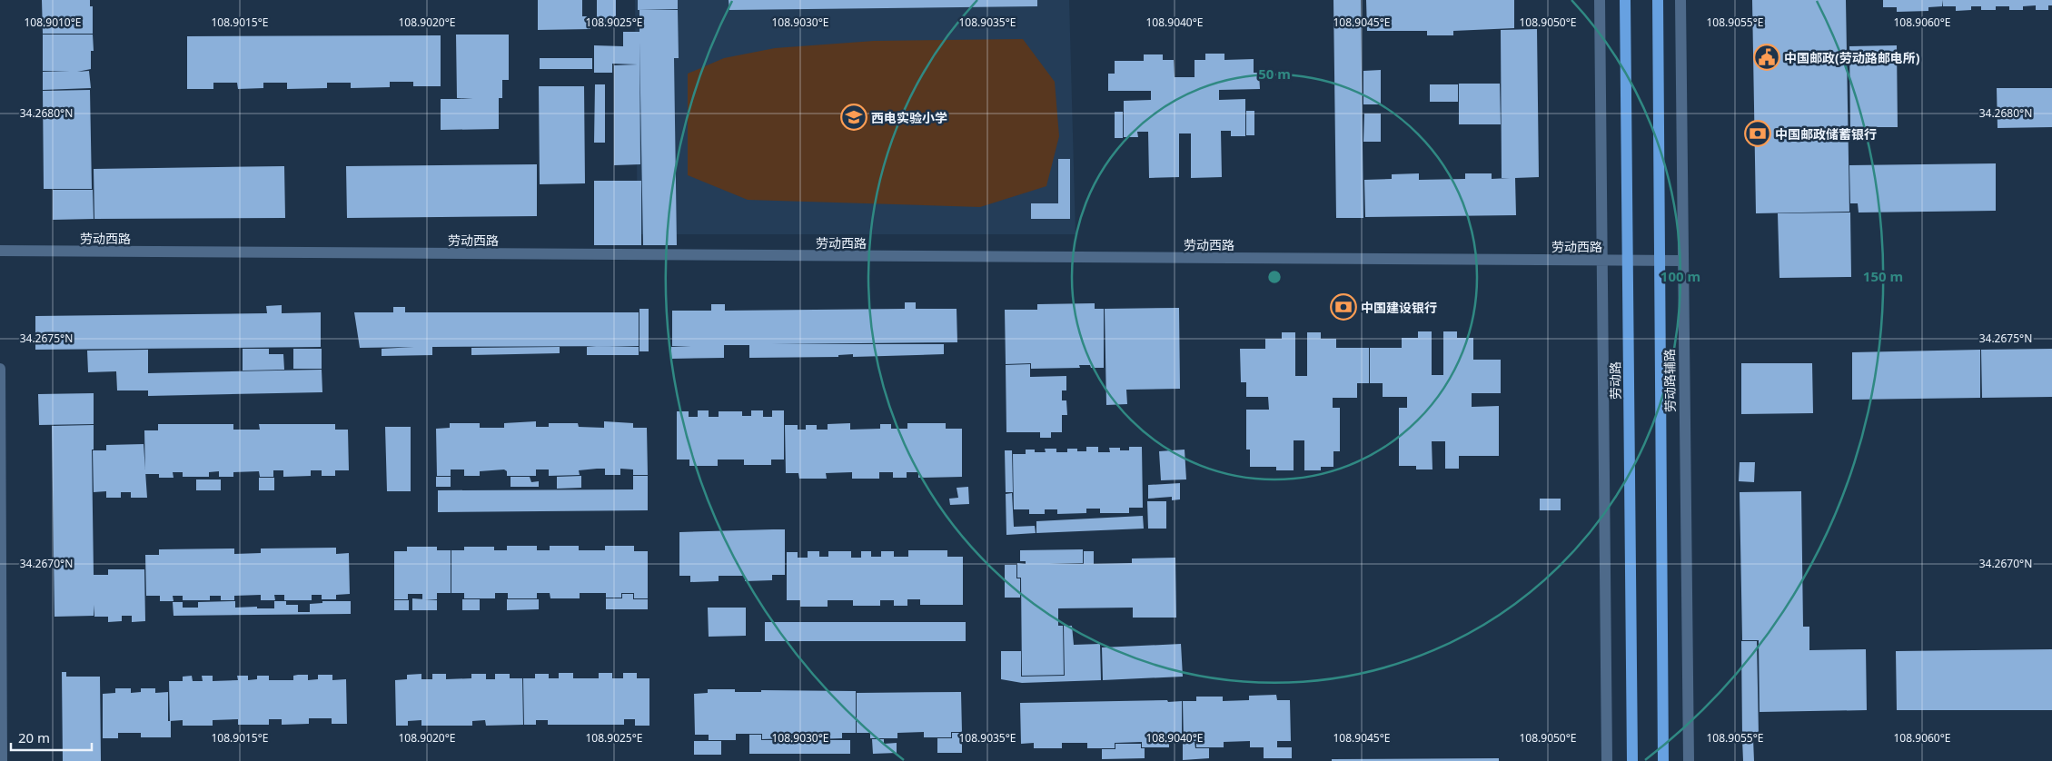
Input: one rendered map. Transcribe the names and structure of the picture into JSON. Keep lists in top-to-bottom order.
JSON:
{
  "streets": {
    "main road": ["劳动路"],
    "street": ["劳动西路", "劳动路辅路"]
  },
  "crossings": [
    ["劳动西路", "劳动路"],
    ["劳动西路", "劳动路辅路"]
  ],
  "places": {
    "public building": ["中国邮政(劳动路邮电所)"],
    "school or university": ["西电实验小学"],
    "bank": ["中国邮政储蓄银行", "中国建设银行"]
  },
  "scale_bar": "20 m",
  "coordinates": [
    "108.9010°E",
    "108.9015°E",
    "108.9020°E",
    "108.9025°E",
    "108.9030°E",
    "108.9035°E",
    "108.9040°E",
    "108.9045°E",
    "108.9050°E",
    "108.9055°E",
    "108.9060°E",
    "34.2680°N",
    "34.2675°N",
    "34.2670°N"
  ],
  "rings": ["50 m", "100 m", "150 m"]
}
